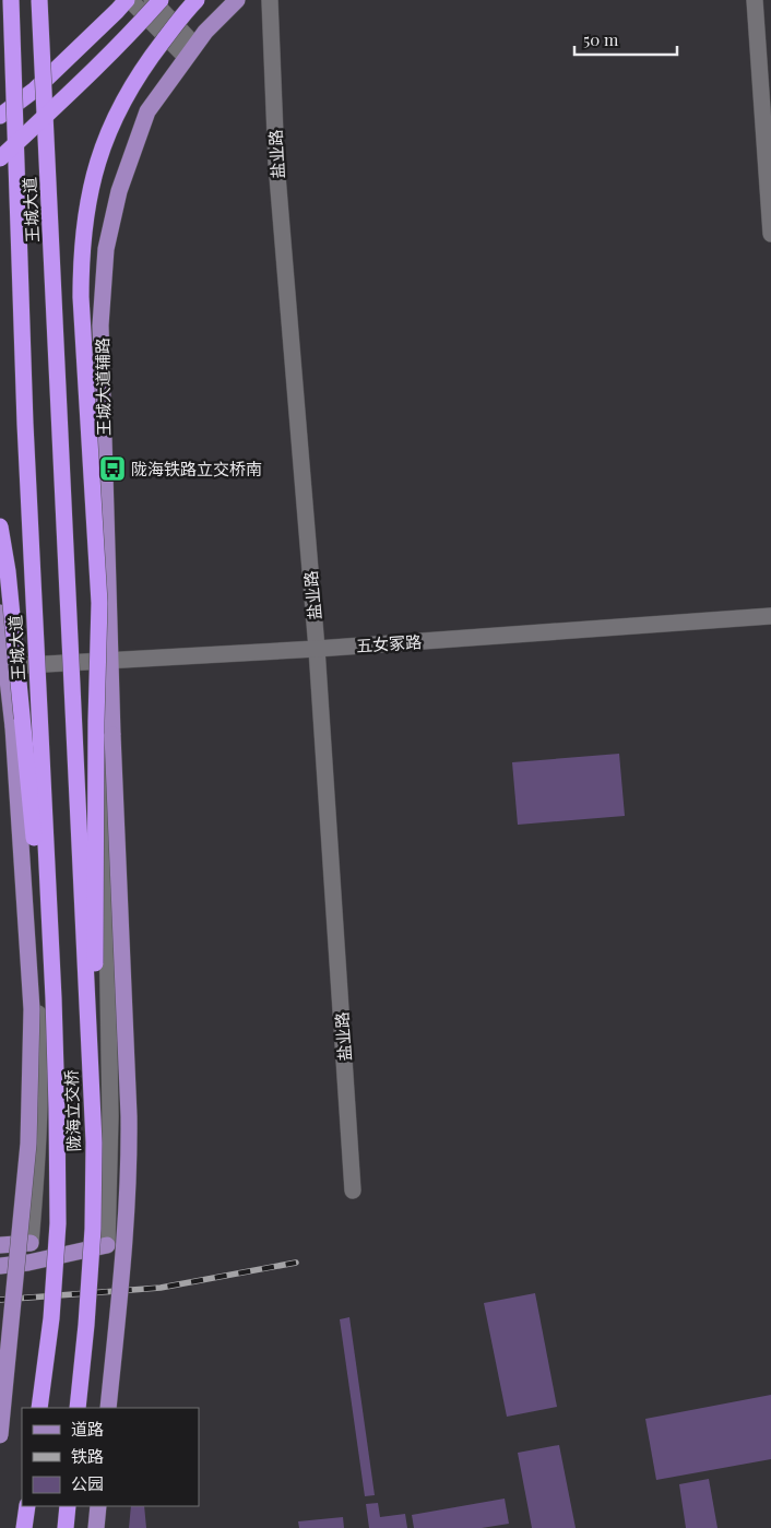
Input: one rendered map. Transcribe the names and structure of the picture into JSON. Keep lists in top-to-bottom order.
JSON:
{
  "streets": {
    "highway": ["王城大道", "陇海立交桥"],
    "main road": ["王城大道辅路"],
    "street": ["盐业路", "五女冢路"]
  },
  "crossings": [
    ["盐业路", "五女冢路"],
    ["王城大道", "陇海立交桥"],
    ["王城大道辅路", "五女冢路"]
  ],
  "places": {
    "bus stop": ["陇海铁路立交桥南"]
  },
  "legend": ["道路", "铁路", "公园"],
  "scale_bar": "50 m"
}
